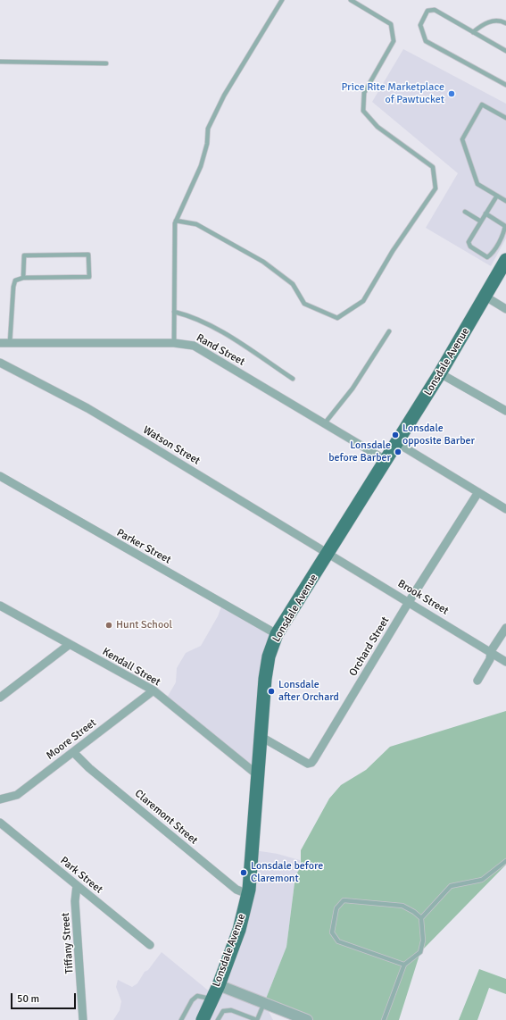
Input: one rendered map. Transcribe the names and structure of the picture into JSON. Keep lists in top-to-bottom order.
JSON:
{
  "streets": {
    "main road": ["Lonsdale Avenue"],
    "street": [
      "Rand Street",
      "Watson Street",
      "Parker Street",
      "Brook Street",
      "Orchard Street",
      "Kendall Street",
      "Moore Street",
      "Claremont Street",
      "Park Street",
      "Tiffany Street"
    ]
  },
  "crossings": [
    ["Rand Street", "Lonsdale Avenue"],
    ["Lonsdale Avenue", "Watson Street"],
    ["Lonsdale Avenue", "Parker Street"],
    ["Lonsdale Avenue", "Brook Street"],
    ["Lonsdale Avenue", "Orchard Street"],
    ["Lonsdale Avenue", "Kendall Street"],
    ["Lonsdale Avenue", "Claremont Street"],
    ["Watson Street", "Brook Street"],
    ["Brook Street", "Orchard Street"],
    ["Kendall Street", "Moore Street"],
    ["Moore Street", "Claremont Street"],
    ["Park Street", "Tiffany Street"]
  ],
  "places": [
    "Price Rite Marketplace of Pawtucket",
    "Lonsdale opposite Barber",
    "Lonsdale before Barber",
    "Hunt School",
    "Lonsdale after Orchard",
    "Lonsdale before Claremont"
  ],
  "scale_bar": "50 m"
}
